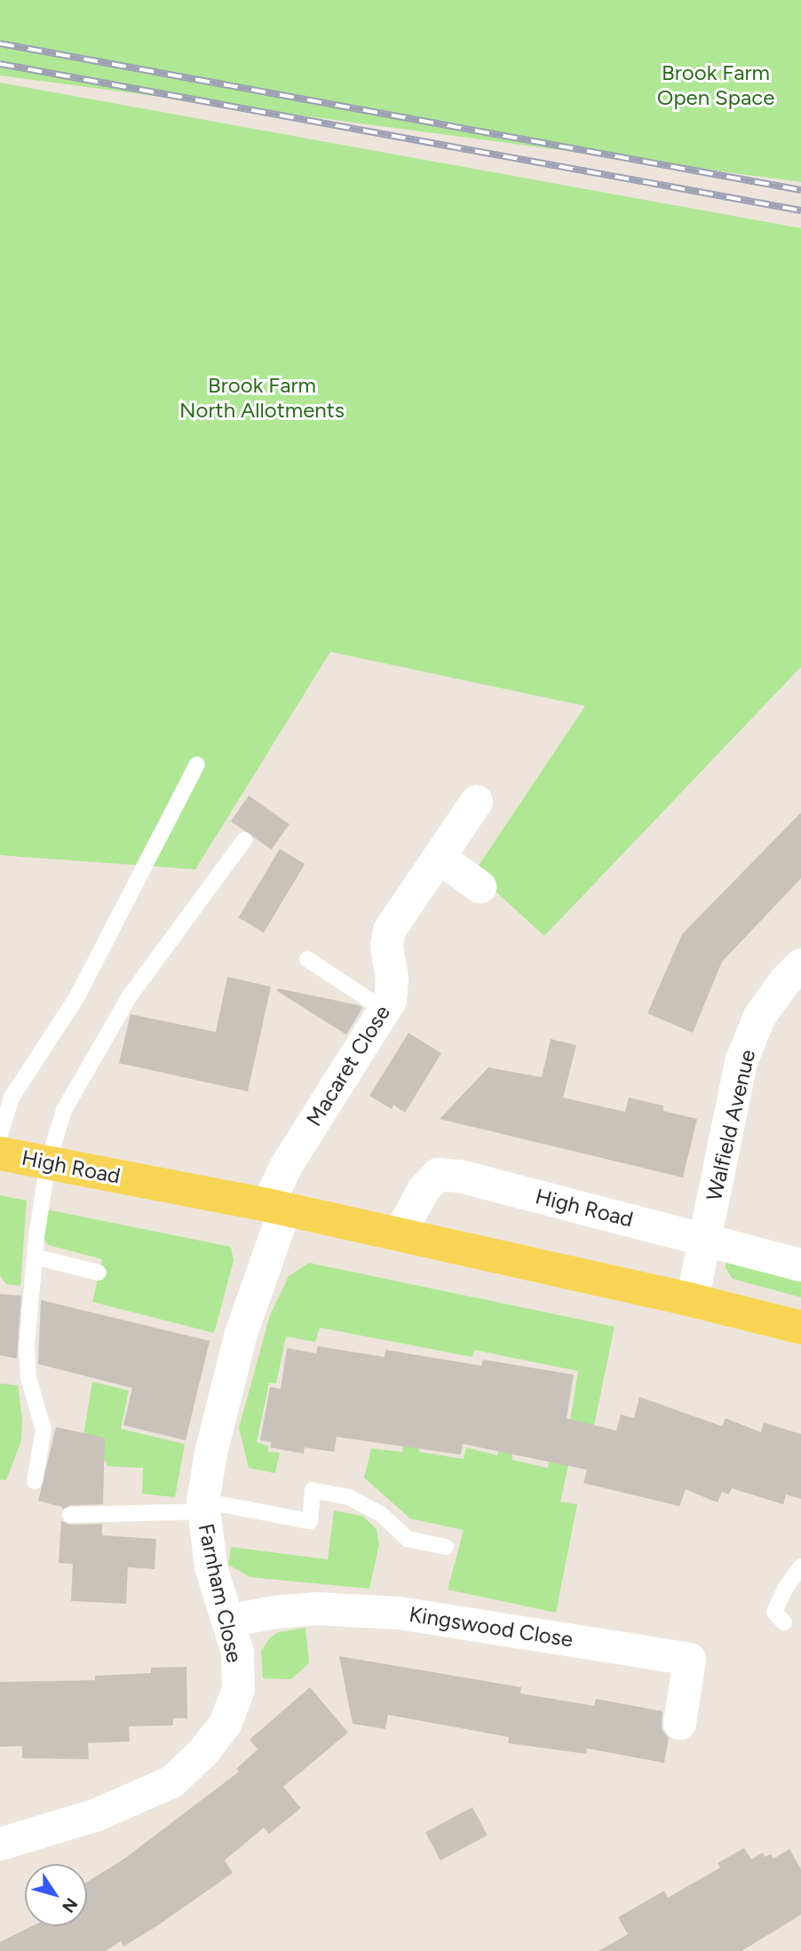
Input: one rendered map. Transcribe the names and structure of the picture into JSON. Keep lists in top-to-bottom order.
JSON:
{
  "streets": {
    "main road": ["High Road"],
    "street": [
      "Macaret Close",
      "Walfield Avenue",
      "Farnham Close",
      "Kingswood Close"
    ]
  },
  "crossings": [
    ["Macaret Close", "High Road"],
    ["Macaret Close", "Farnham Close"],
    ["Walfield Avenue", "High Road"],
    ["High Road", "Farnham Close"],
    ["Farnham Close", "Kingswood Close"]
  ],
  "parks": ["Brook Farm Open Space", "Brook Farm North Allotments"],
  "north": "bottom right"
}
